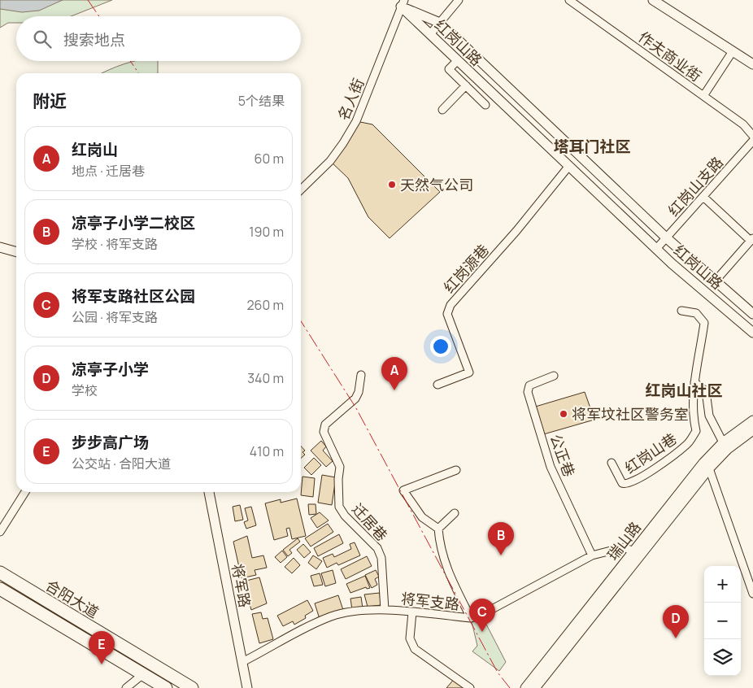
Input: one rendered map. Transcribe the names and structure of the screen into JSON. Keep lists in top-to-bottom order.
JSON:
{
  "streets": {
    "highway": ["合阳大道"],
    "main road": ["红岗山路", "瑞山路", "将军路"],
    "street": [
      "作夫商业街",
      "名人街",
      "红岗山支路",
      "红岗源巷",
      "红岗山巷",
      "公正巷",
      "迁居巷",
      "将军支路"
    ]
  },
  "crossings": [
    ["红岗山路", "名人街"],
    ["红岗山路", "红岗山支路"],
    ["红岗山路", "红岗源巷"],
    ["公正巷", "将军支路"],
    ["迁居巷", "将军支路"],
    ["瑞山路", "将军支路"],
    ["将军路", "将军支路"]
  ],
  "districts": ["塔耳门社区", "红岗山社区"],
  "places": ["天然气公司", "将军坟社区警务室"],
  "page": {
    "search": "搜索地点",
    "heading": ["附近", "5个结果"],
    "list": [
      {
        "mark": "A",
        "name": "红岗山",
        "note": "地点 · 迁居巷",
        "value": "60 m"
      },
      {
        "mark": "B",
        "name": "凉亭子小学二校区",
        "note": "学校 · 将军支路",
        "value": "190 m"
      },
      {
        "mark": "C",
        "name": "将军支路社区公园",
        "note": "公园 · 将军支路",
        "value": "260 m"
      },
      {
        "mark": "D",
        "name": "凉亭子小学",
        "note": "学校",
        "value": "340 m"
      },
      {
        "mark": "E",
        "name": "步步高广场",
        "note": "公交站 · 合阳大道",
        "value": "410 m"
      }
    ],
    "pins": [
      "A",
      "B",
      "C",
      "D",
      "E"
    ],
    "map_buttons": ["+", "−"]
  }
}
